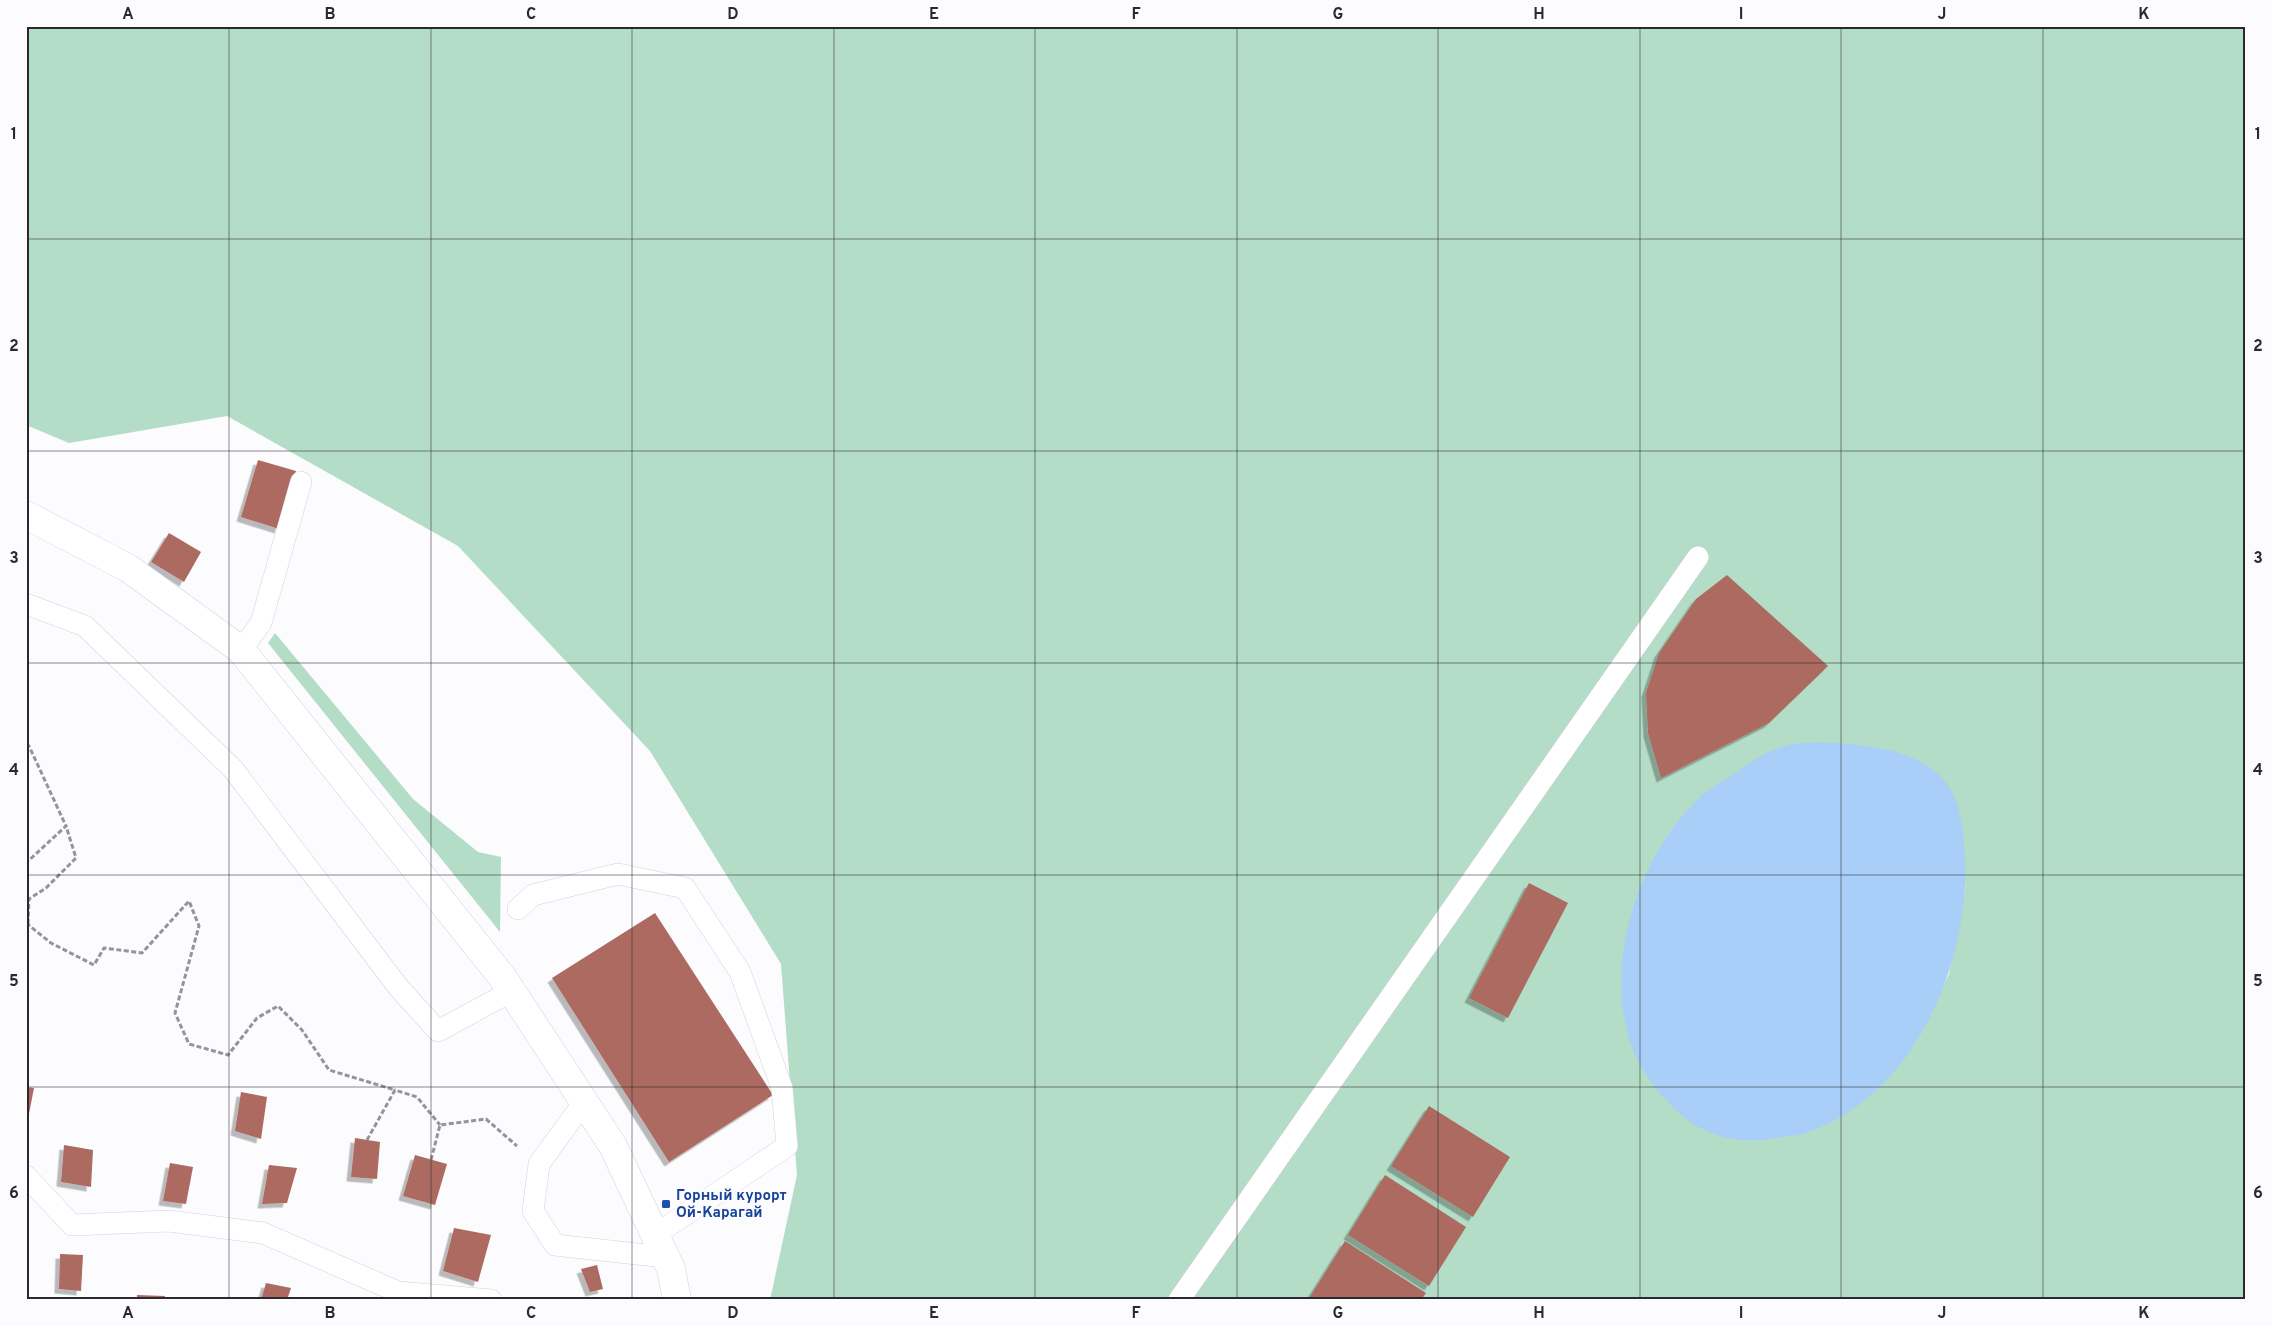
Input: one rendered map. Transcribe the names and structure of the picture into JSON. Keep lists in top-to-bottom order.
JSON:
{
  "places": {
    "transit": ["Горный курорт Ой-Карагай"]
  },
  "grid": {
    "columns": [
      "A",
      "B",
      "C",
      "D",
      "E",
      "F",
      "G",
      "H",
      "I",
      "J",
      "K"
    ],
    "rows": [
      "1",
      "2",
      "3",
      "4",
      "5",
      "6"
    ]
  }
}
